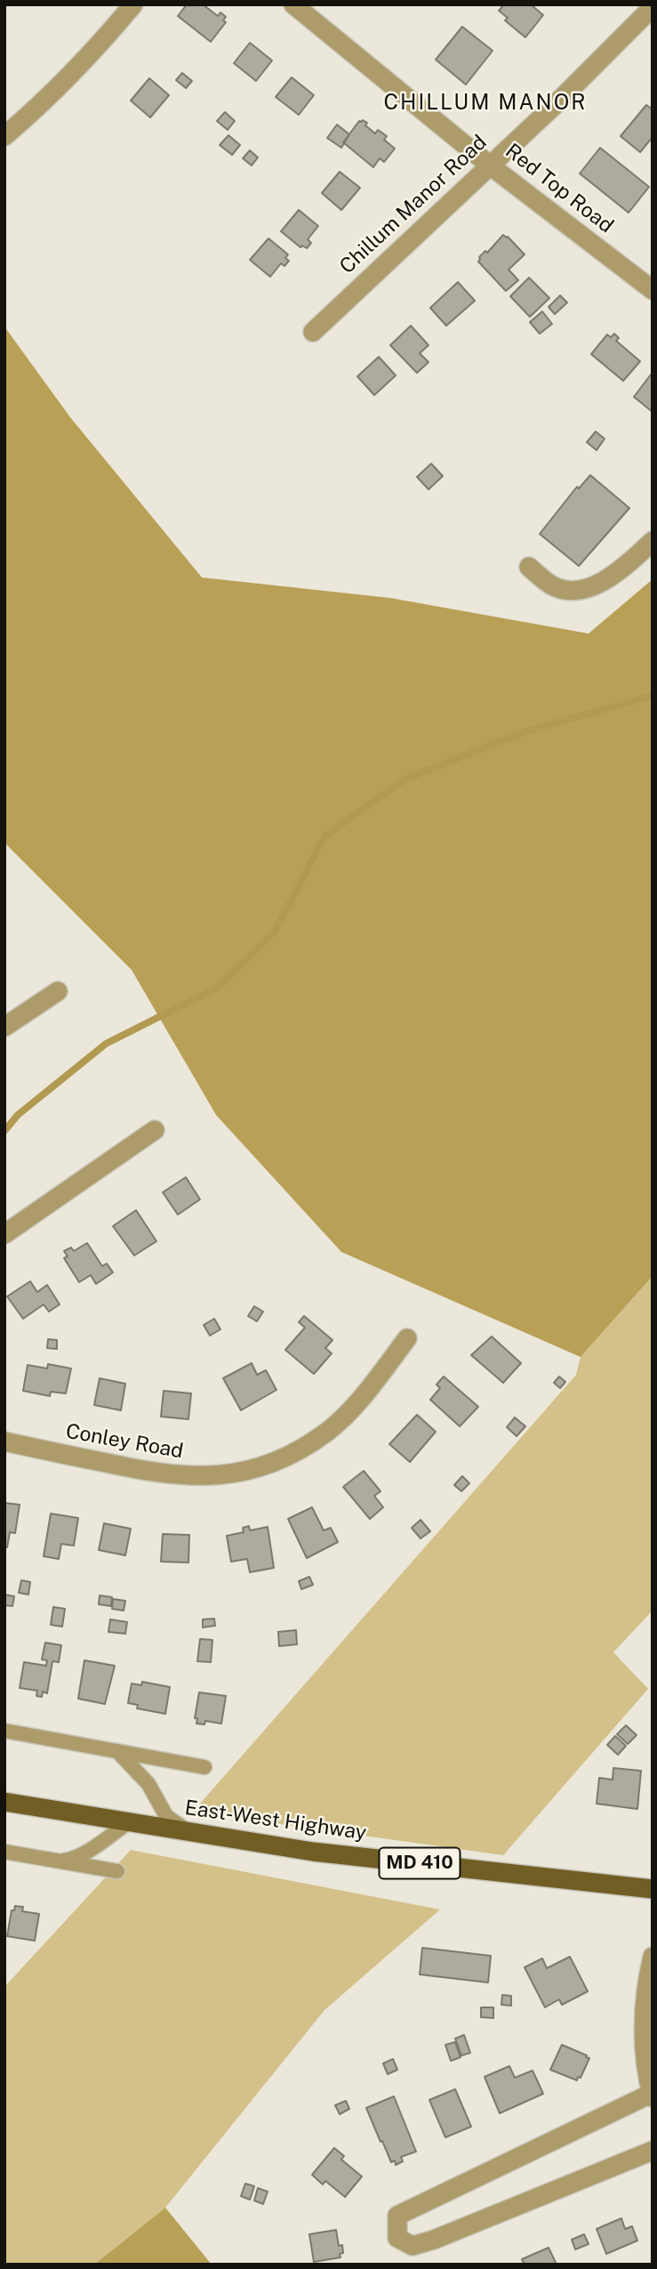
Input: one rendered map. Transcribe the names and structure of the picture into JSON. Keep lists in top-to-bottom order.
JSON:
{
  "streets": {
    "main road": ["East-West Highway", "MD 410"],
    "street": ["Red Top Road", "Chillum Manor Road", "Conley Road"]
  },
  "crossings": [
    ["Red Top Road", "Chillum Manor Road"]
  ],
  "districts": ["CHILLUM MANOR"]
}
